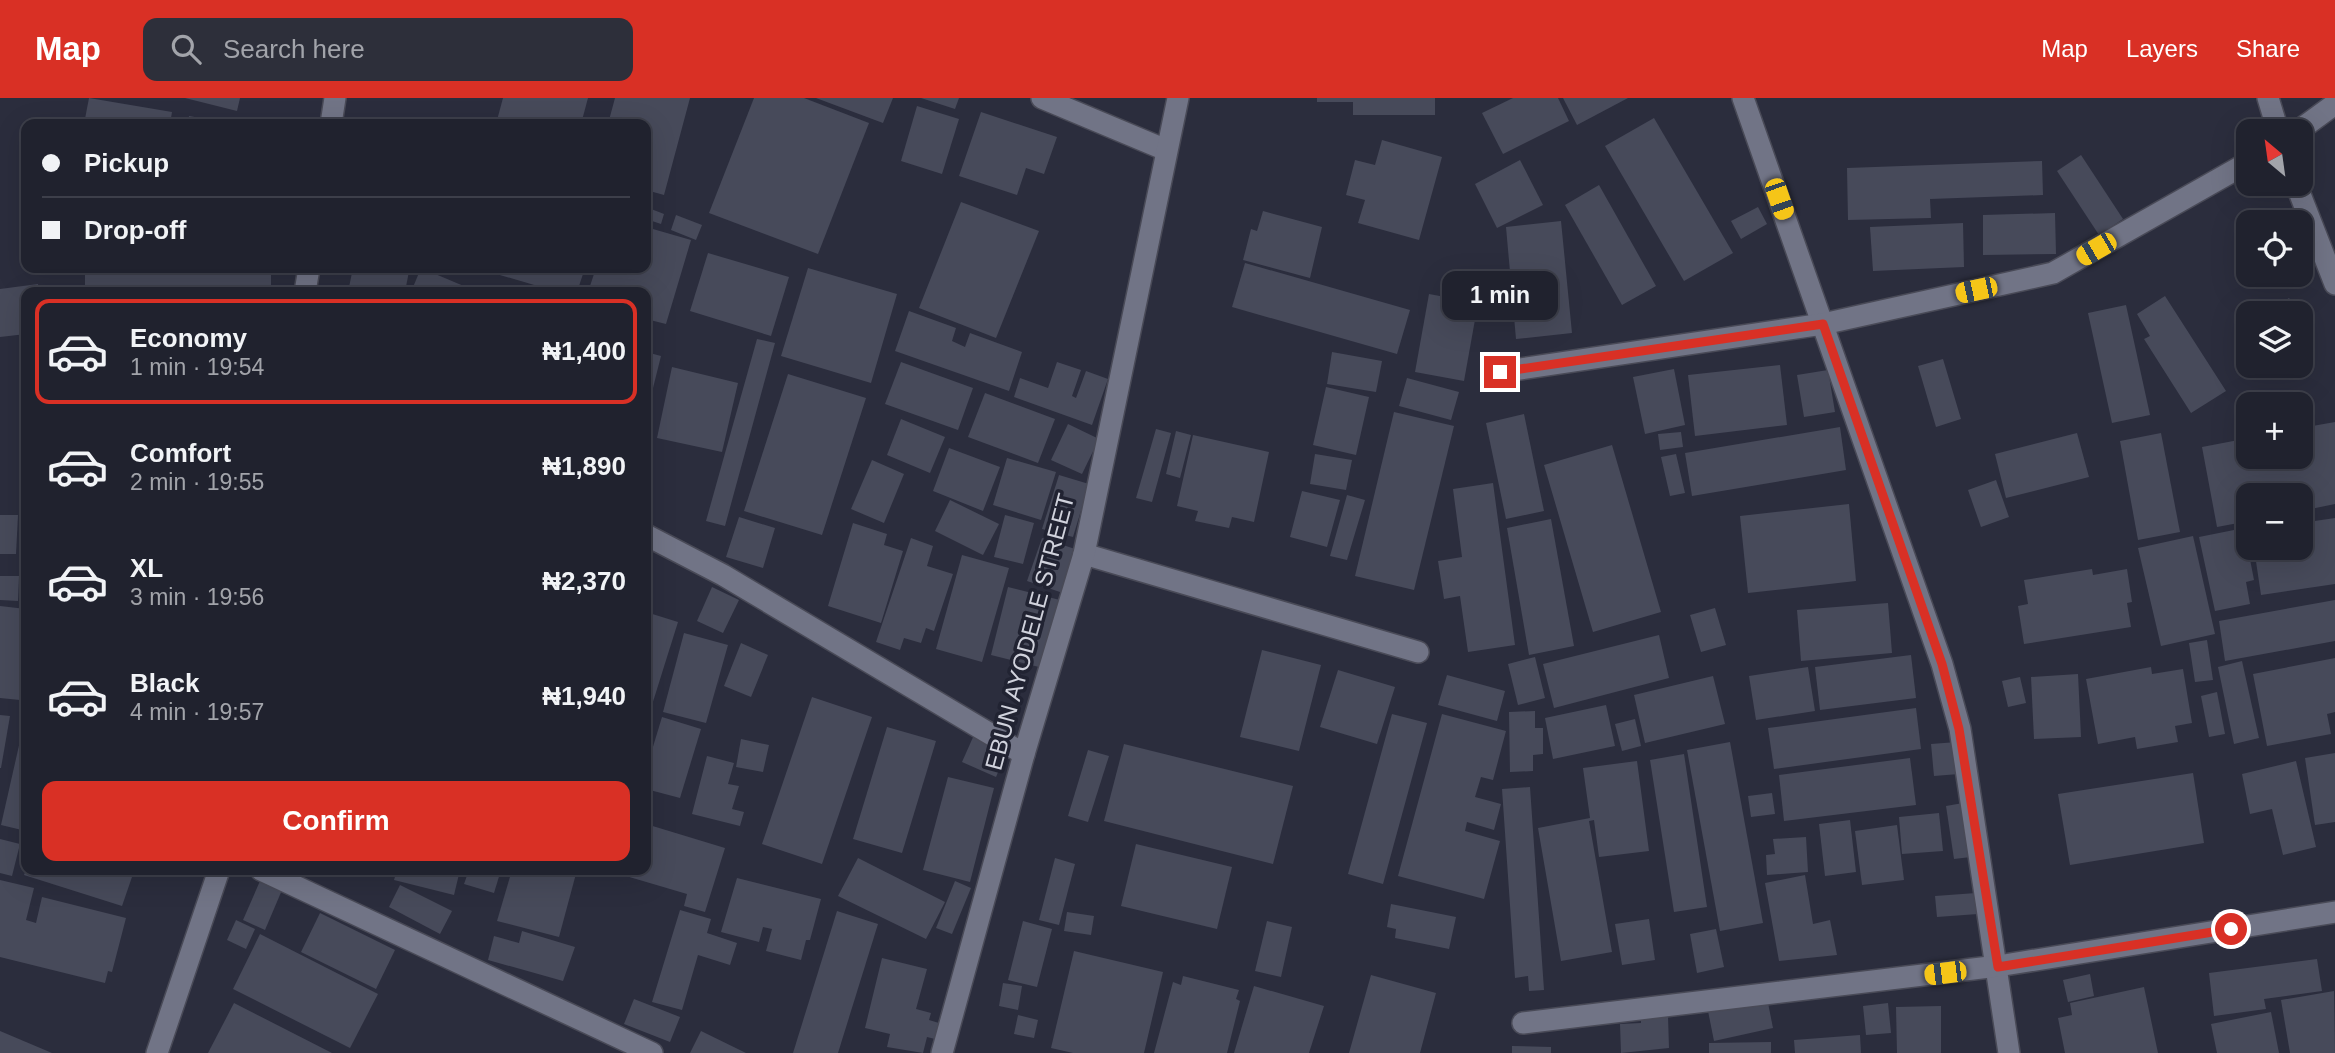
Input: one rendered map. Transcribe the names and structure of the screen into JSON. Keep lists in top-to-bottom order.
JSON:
{
  "streets": {
    "street": ["EBUN AYODELE STREET"]
  },
  "north": "top left",
  "page": {
    "header": "Map",
    "search": "Search here",
    "nav": ["Map", "Layers", "Share"],
    "map_buttons": ["+", "−"],
    "banner": ["Pickup", "Drop-off"],
    "bubble": "1 min",
    "list": [
      {
        "name": "Economy",
        "note": "1 min · 19:54",
        "value": "₦1,400"
      },
      {
        "name": "Comfort",
        "note": "2 min · 19:55",
        "value": "₦1,890"
      },
      {
        "name": "XL",
        "note": "3 min · 19:56",
        "value": "₦2,370"
      },
      {
        "name": "Black",
        "note": "4 min · 19:57",
        "value": "₦1,940"
      }
    ],
    "buttons": "Confirm"
  }
}
